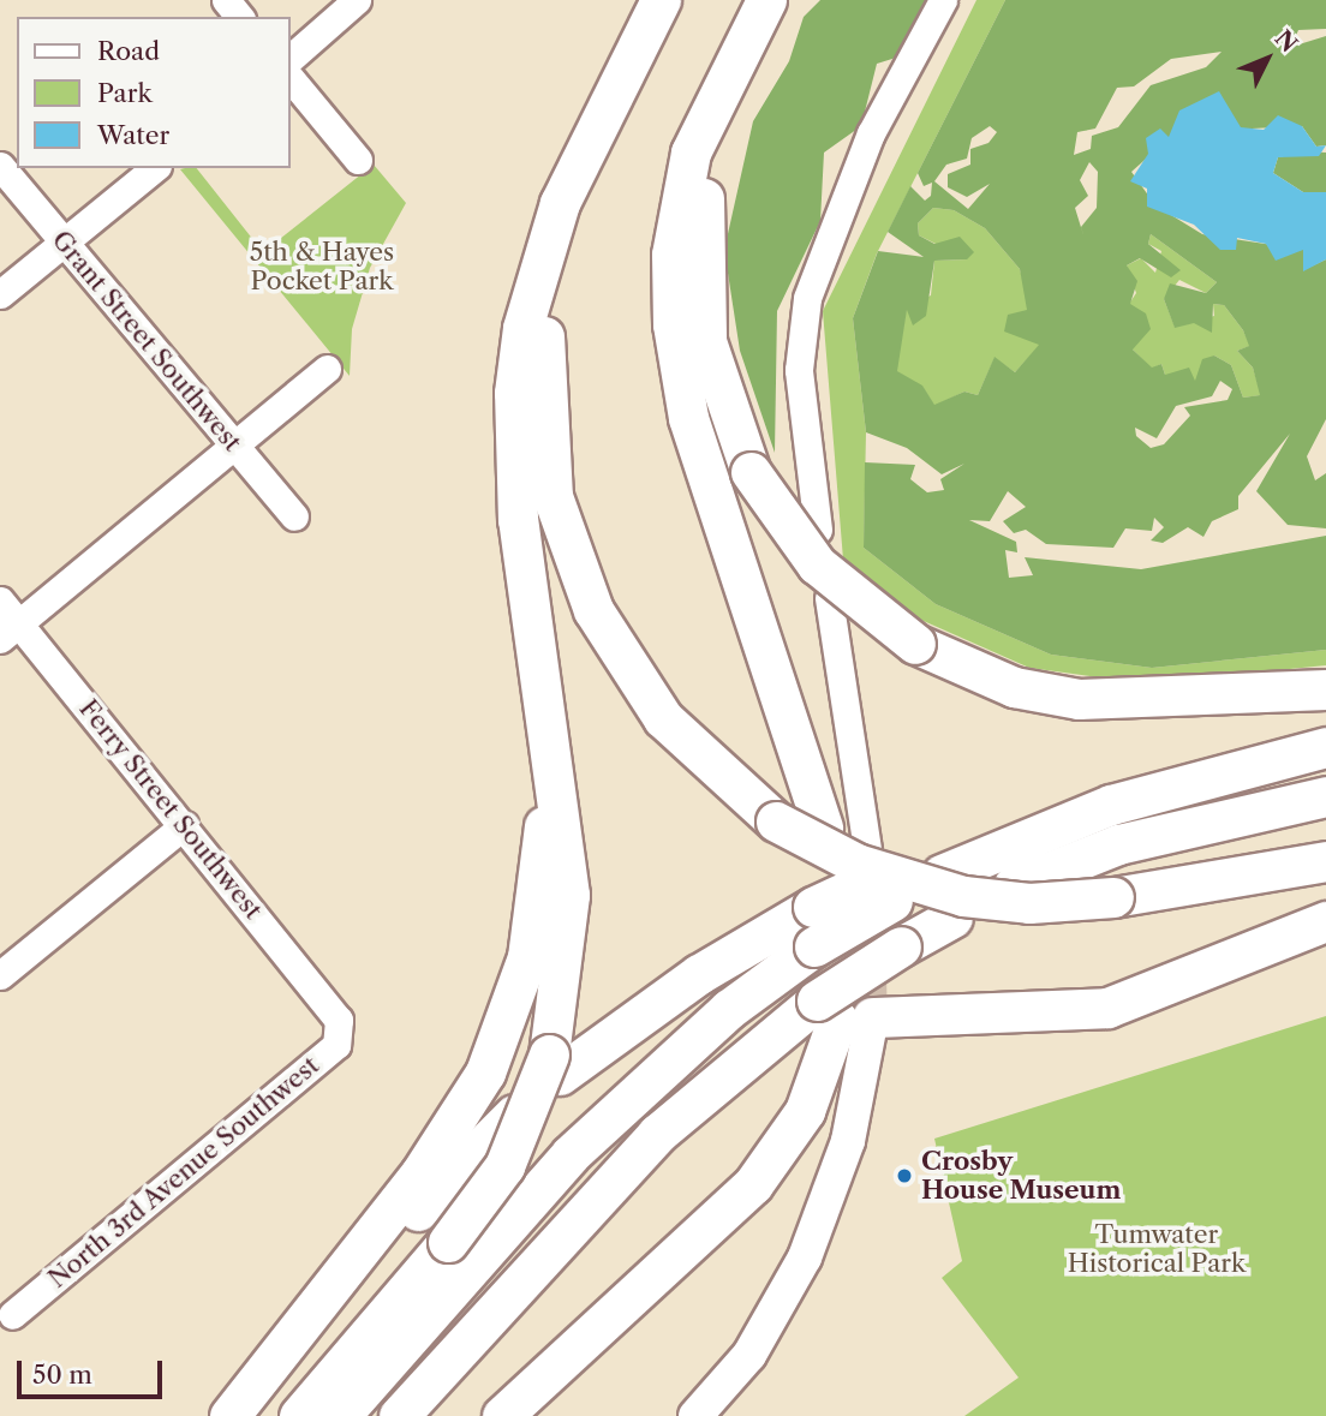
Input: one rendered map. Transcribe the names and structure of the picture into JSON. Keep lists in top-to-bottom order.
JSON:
{
  "streets": {
    "street": ["Grant Street Southwest", "Ferry Street Southwest", "North 3rd Avenue Southwest"]
  },
  "crossings": [
    ["Ferry Street Southwest", "North 3rd Avenue Southwest"]
  ],
  "parks": ["5th & Hayes Pocket Park", "Tumwater Historical Park"],
  "places": ["Crosby House Museum"],
  "legend": ["Road", "Park", "Water"],
  "scale_bar": "50 m",
  "north": "top right"
}
